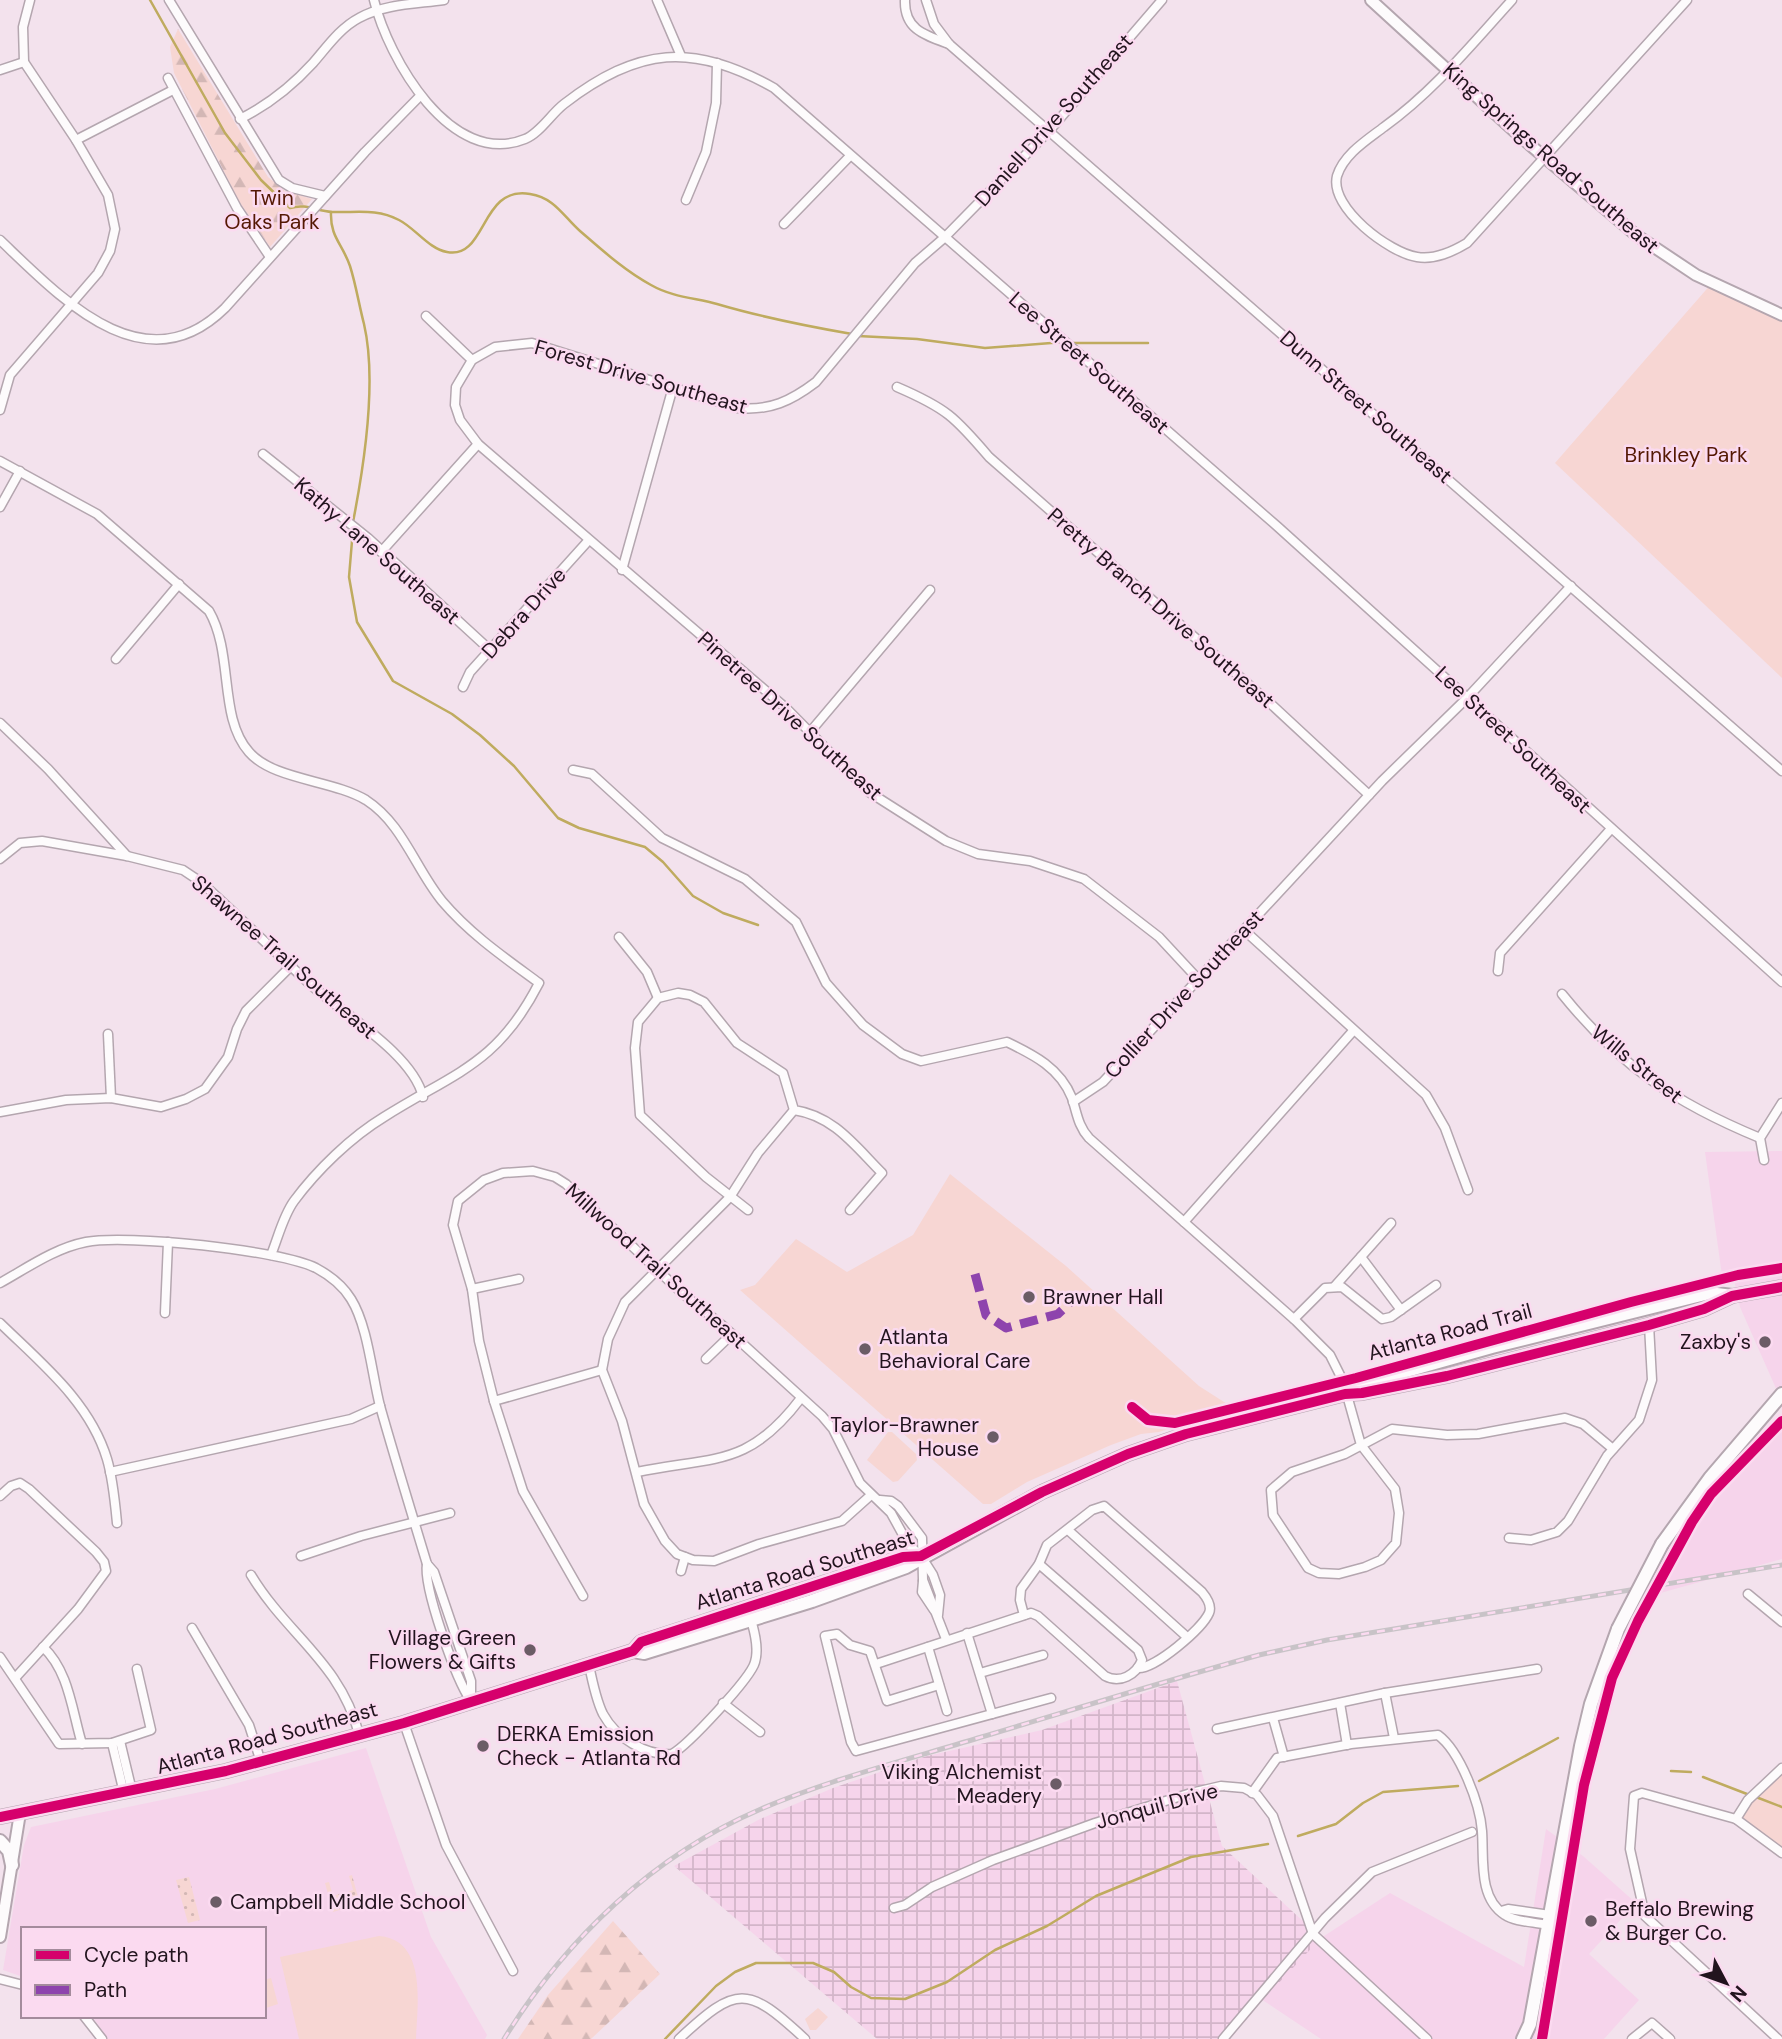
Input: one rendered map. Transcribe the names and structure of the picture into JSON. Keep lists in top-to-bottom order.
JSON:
{
  "streets": {
    "main road": ["Atlanta Road Southeast"],
    "street": [
      "Daniell Drive Southeast",
      "King Springs Road Southeast",
      "Lee Street Southeast",
      "Forest Drive Southeast",
      "Dunn Street Southeast",
      "Kathy Lane Southeast",
      "Pretty Branch Drive Southeast",
      "Debra Drive",
      "Pinetree Drive Southeast",
      "Shawnee Trail Southeast",
      "Collier Drive Southeast",
      "Wills Street",
      "Millwood Trail Southeast",
      "Jonquil Drive"
    ],
    "cycle path": ["Atlanta Road Trail"]
  },
  "crossings": [
    ["Daniell Drive Southeast", "Lee Street Southeast"],
    ["Daniell Drive Southeast", "Forest Drive Southeast"],
    ["Daniell Drive Southeast", "Dunn Street Southeast"],
    ["Lee Street Southeast", "Forest Drive Southeast"],
    ["Lee Street Southeast", "Collier Drive Southeast"],
    ["Dunn Street Southeast", "Collier Drive Southeast"],
    ["Kathy Lane Southeast", "Debra Drive"],
    ["Pretty Branch Drive Southeast", "Collier Drive Southeast"],
    ["Pinetree Drive Southeast", "Collier Drive Southeast"],
    ["Millwood Trail Southeast", "Atlanta Road Southeast"]
  ],
  "parks": ["Twin Oaks Park", "Brinkley Park"],
  "places": [
    "Brawner Hall",
    "Zaxby's",
    "Atlanta Behavioral Care",
    "Taylor-Brawner House",
    "Village Green Flowers & Gifts",
    "DERKA Emission Check - Atlanta Rd",
    "Viking Alchemist Meadery",
    "Campbell Middle School",
    "Beffalo Brewing & Burger Co."
  ],
  "legend": ["Cycle path", "Path"],
  "north": "bottom right"
}
